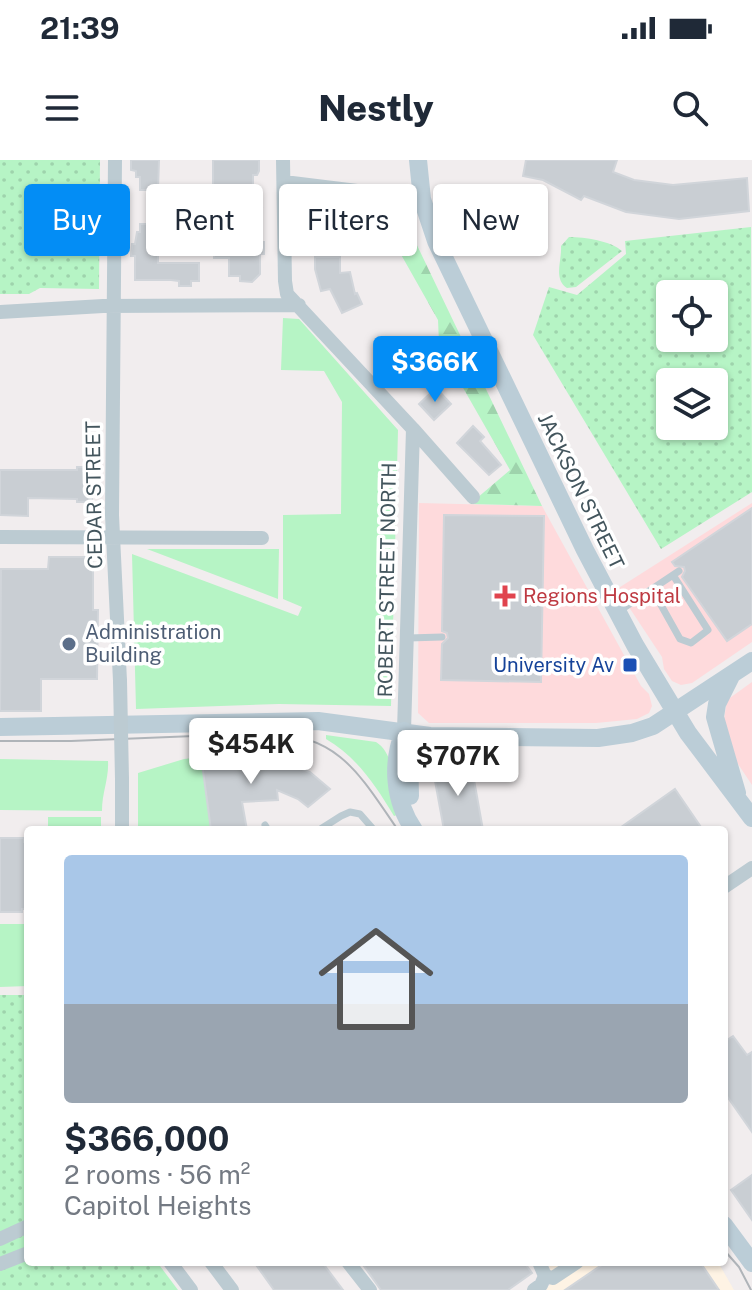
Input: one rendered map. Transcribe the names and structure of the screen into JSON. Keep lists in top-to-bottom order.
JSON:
{
  "streets": {
    "main road": ["JACKSON STREET"],
    "street": ["CEDAR STREET", "ROBERT STREET NORTH"]
  },
  "places": {
    "health": ["Regions Hospital"],
    "other": ["Administration Building"],
    "transit": ["University Av"]
  },
  "page": {
    "status": "21:39",
    "header": "Nestly",
    "chip": [
      "Buy",
      "Rent",
      "Filters",
      "New"
    ],
    "price": ["$366K", "$454K", "$707K"],
    "list": [
      {
        "name": "$366,000",
        "note": "2 rooms · 56 m² · Capitol Heights"
      }
    ]
  }
}
